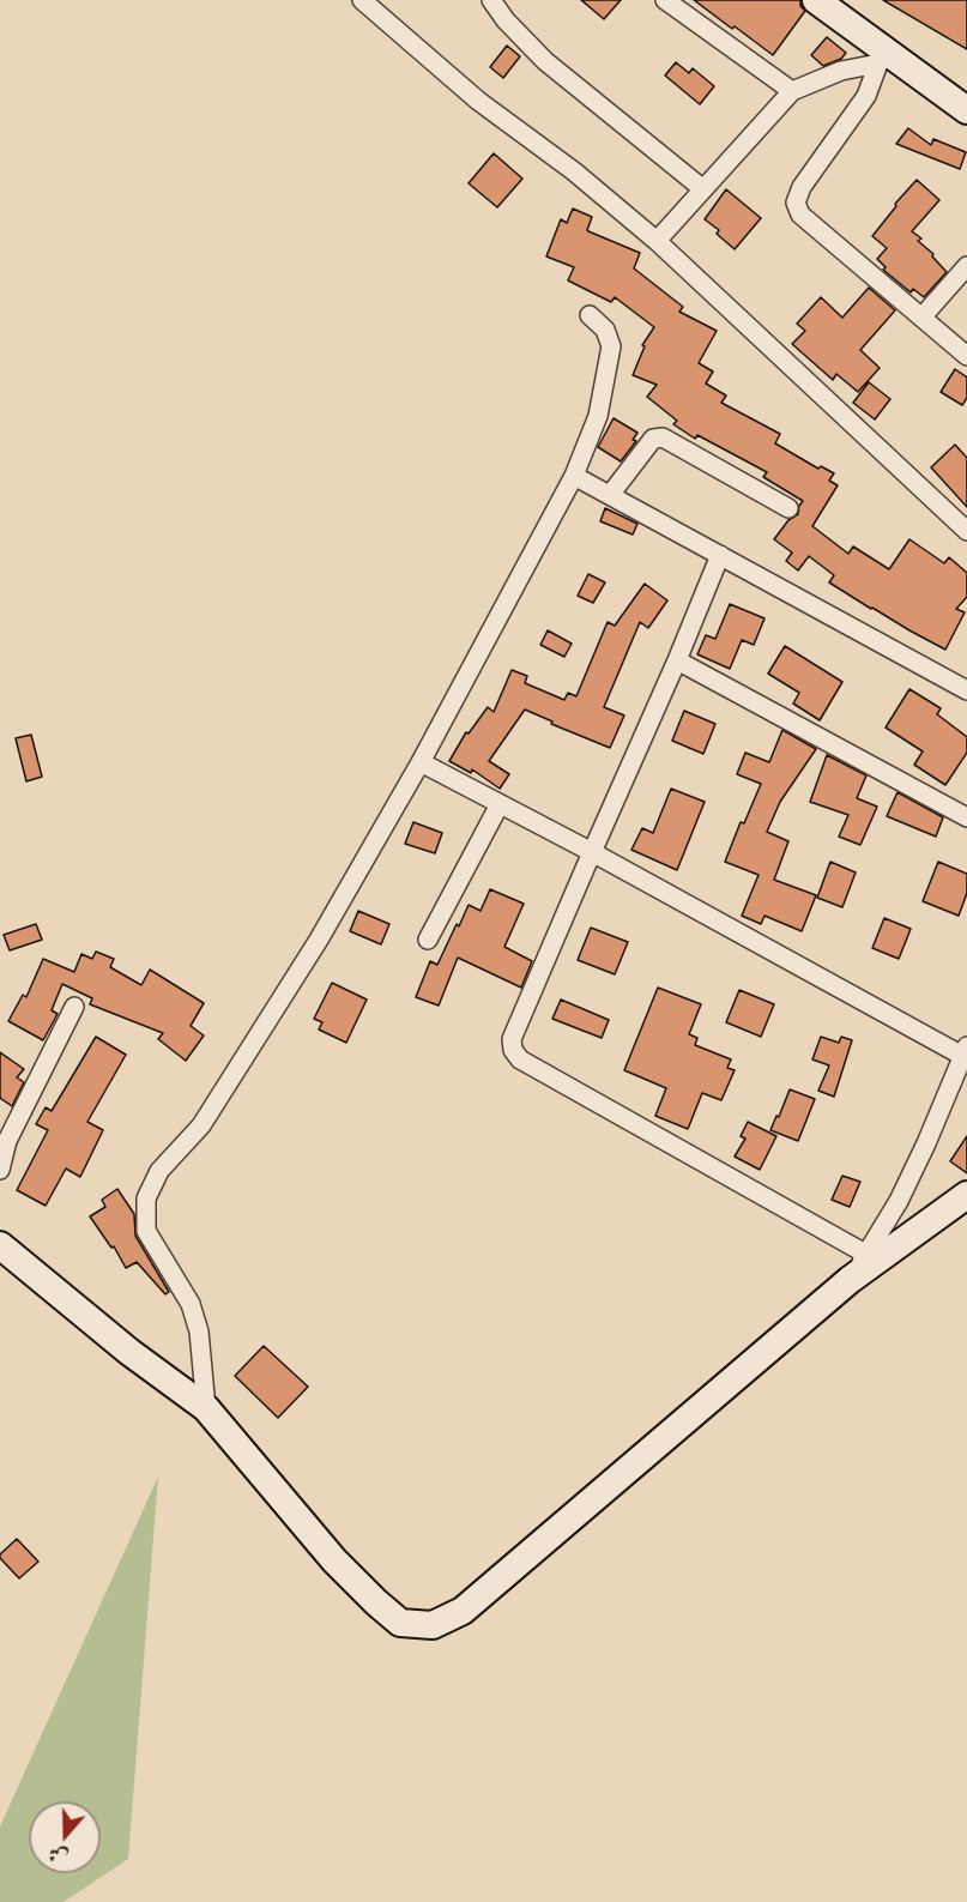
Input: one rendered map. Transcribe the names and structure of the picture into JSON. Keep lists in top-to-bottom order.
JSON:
{
  "north": "bottom"
}
